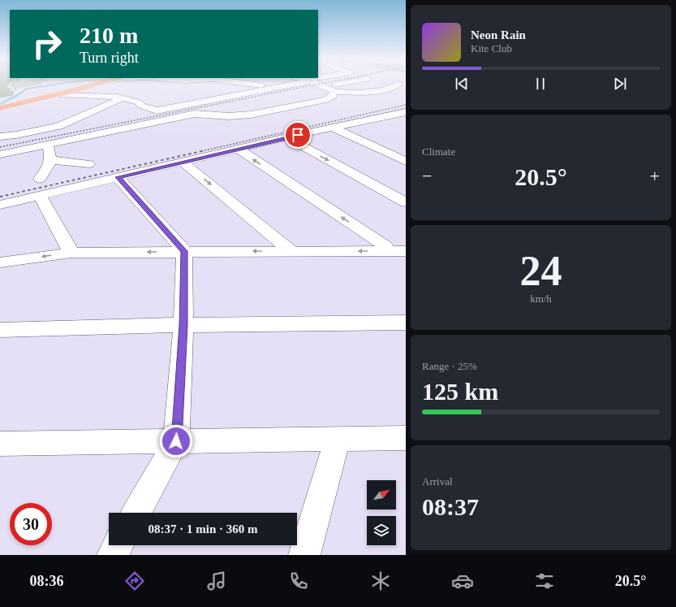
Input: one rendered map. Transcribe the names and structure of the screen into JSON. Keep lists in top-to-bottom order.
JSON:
{
  "north": "top right",
  "page": {
    "turn": ["210 m", "Turn right"],
    "song": ["Neon Rain", "Kite Club"],
    "tile": [
      "Climate",
      ["24", "km/h"],
      ["Range · 25%", "125 km"],
      ["Arrival", "08:37"]
    ],
    "heat": ["−", "20.5°", "+"],
    "limit": "30",
    "trip": "08:37 · 1 min · 360 m",
    "tabs": ["08:36", "20.5°"]
  }
}
